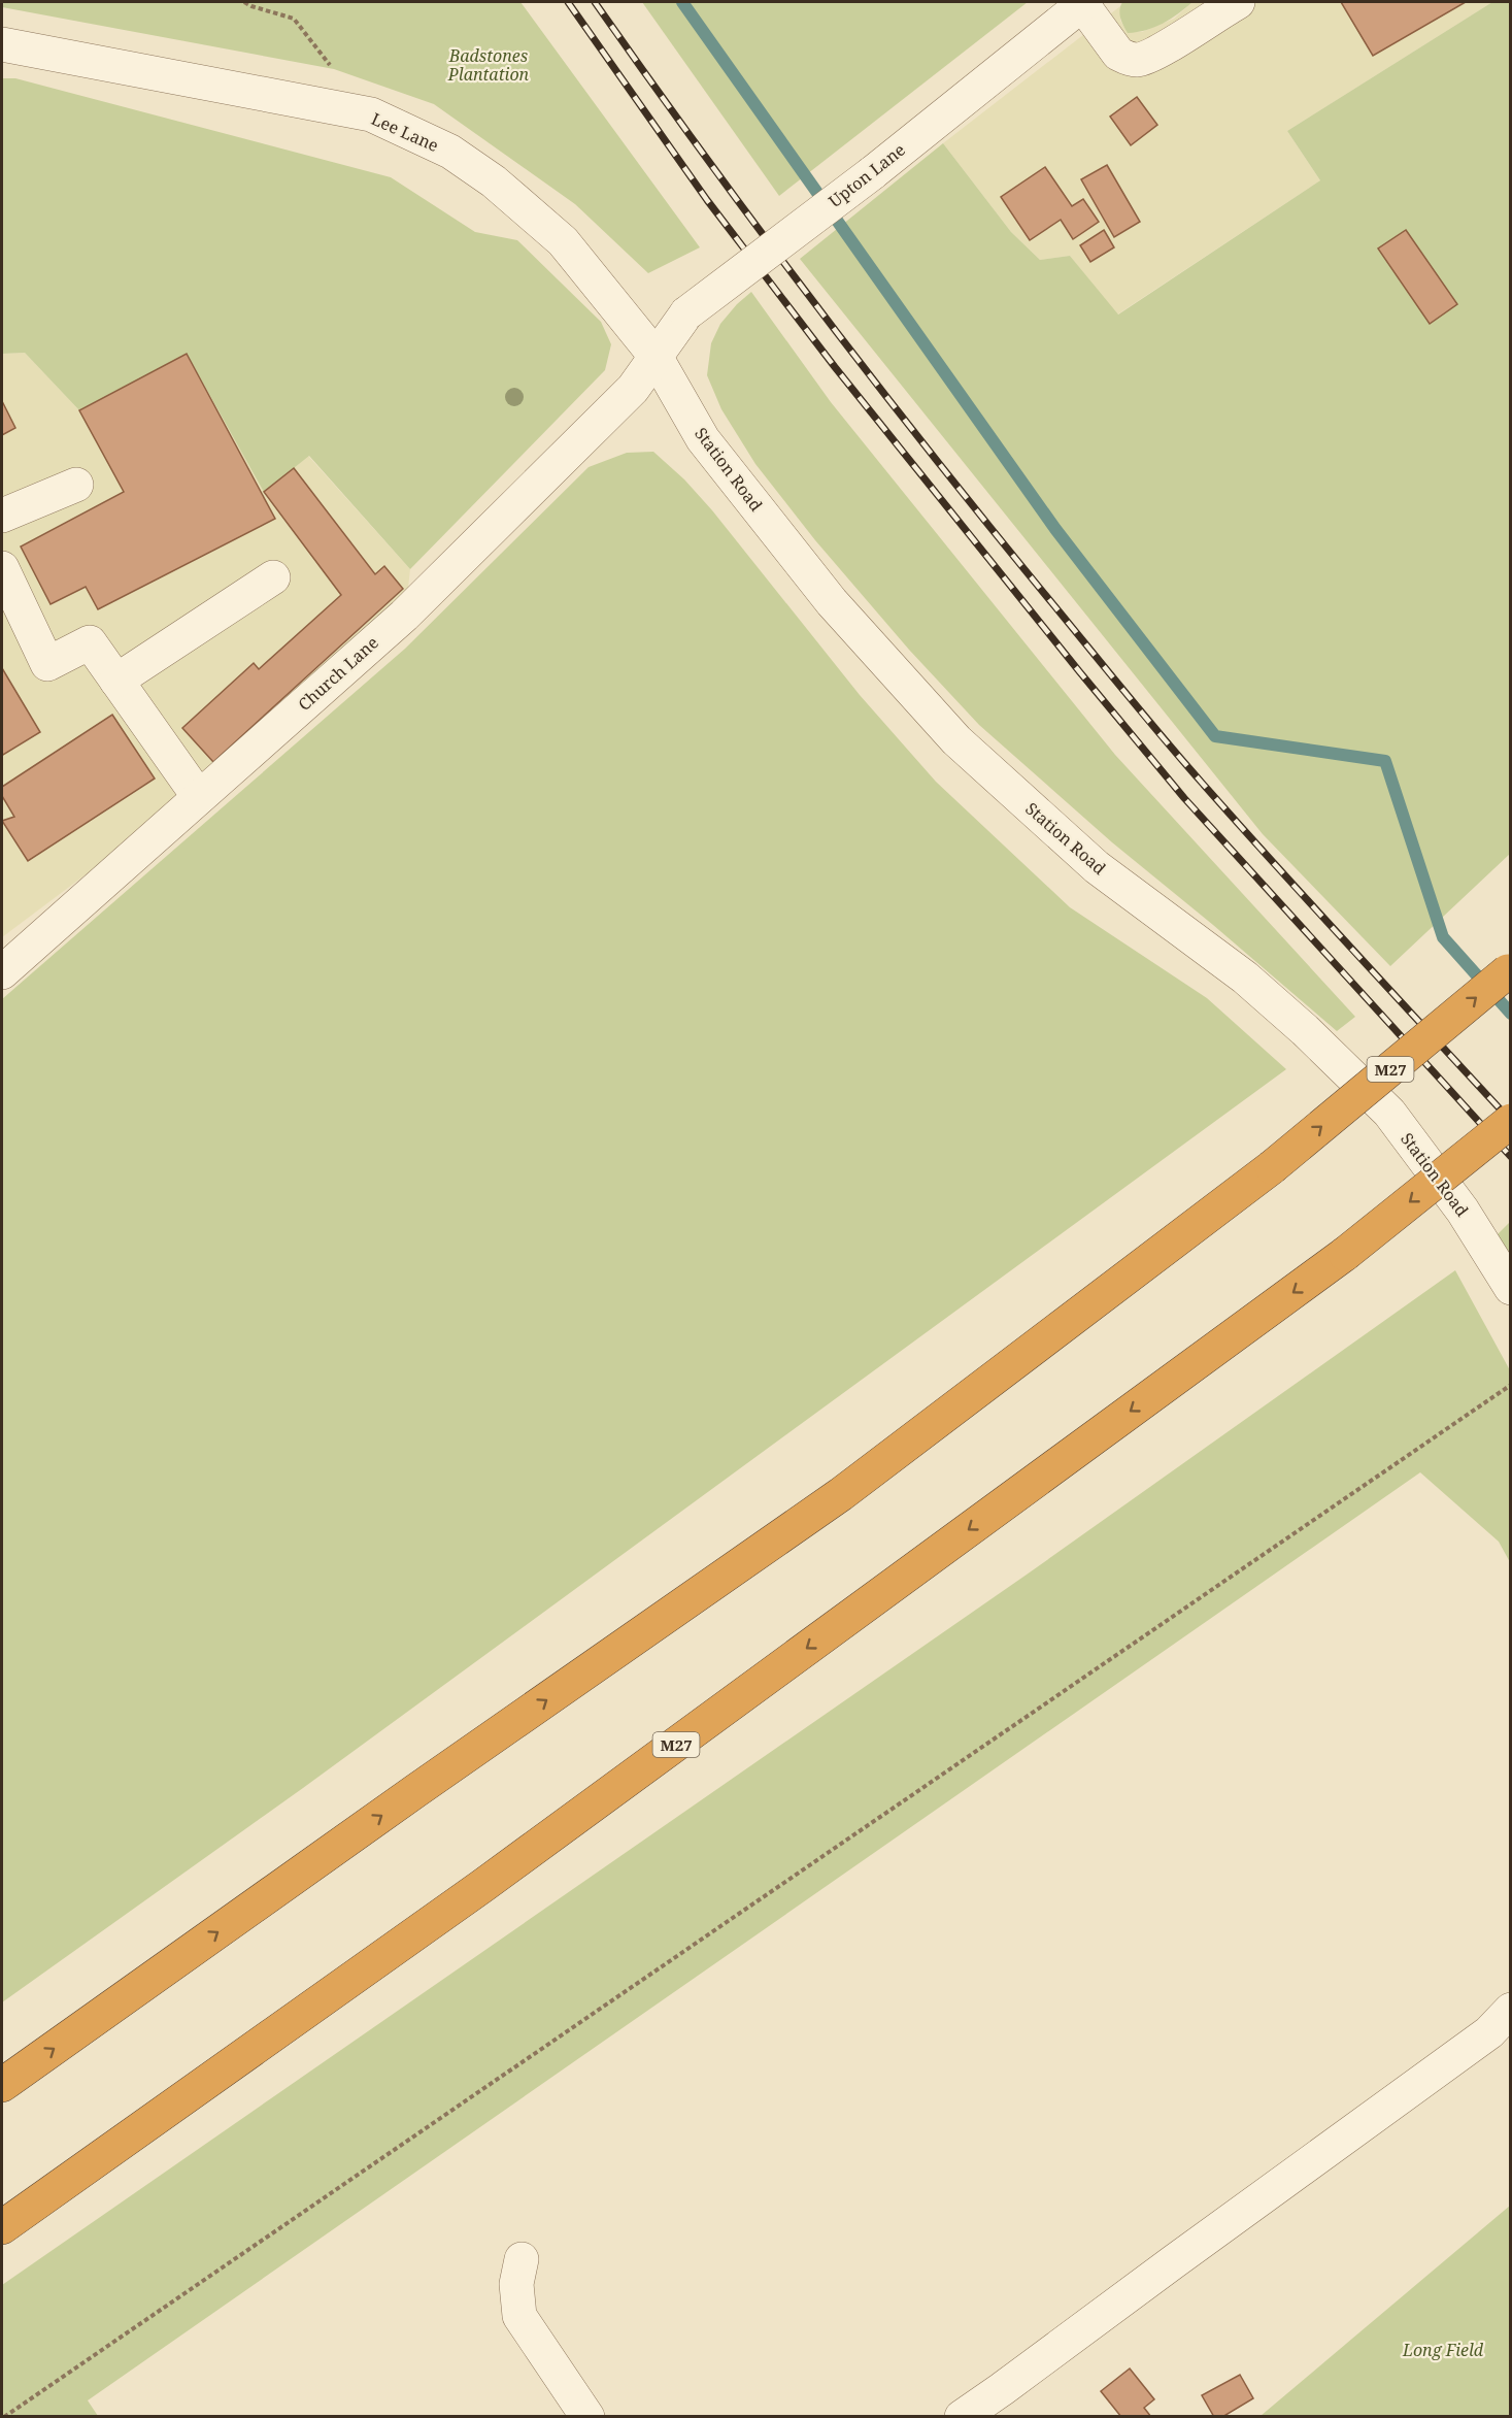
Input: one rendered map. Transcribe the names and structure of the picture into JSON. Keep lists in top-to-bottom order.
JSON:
{
  "streets": {
    "highway": ["M27"],
    "street": [
      "Lee Lane",
      "Upton Lane",
      "Station Road",
      "Church Lane"
    ]
  },
  "crossings": [
    ["Lee Lane", "Upton Lane"],
    ["Lee Lane", "Station Road"],
    ["Lee Lane", "Church Lane"],
    ["Upton Lane", "Station Road"],
    ["Upton Lane", "Church Lane"],
    ["Station Road", "Church Lane"]
  ],
  "parks": ["Badstones Plantation", "Long Field"]
}
